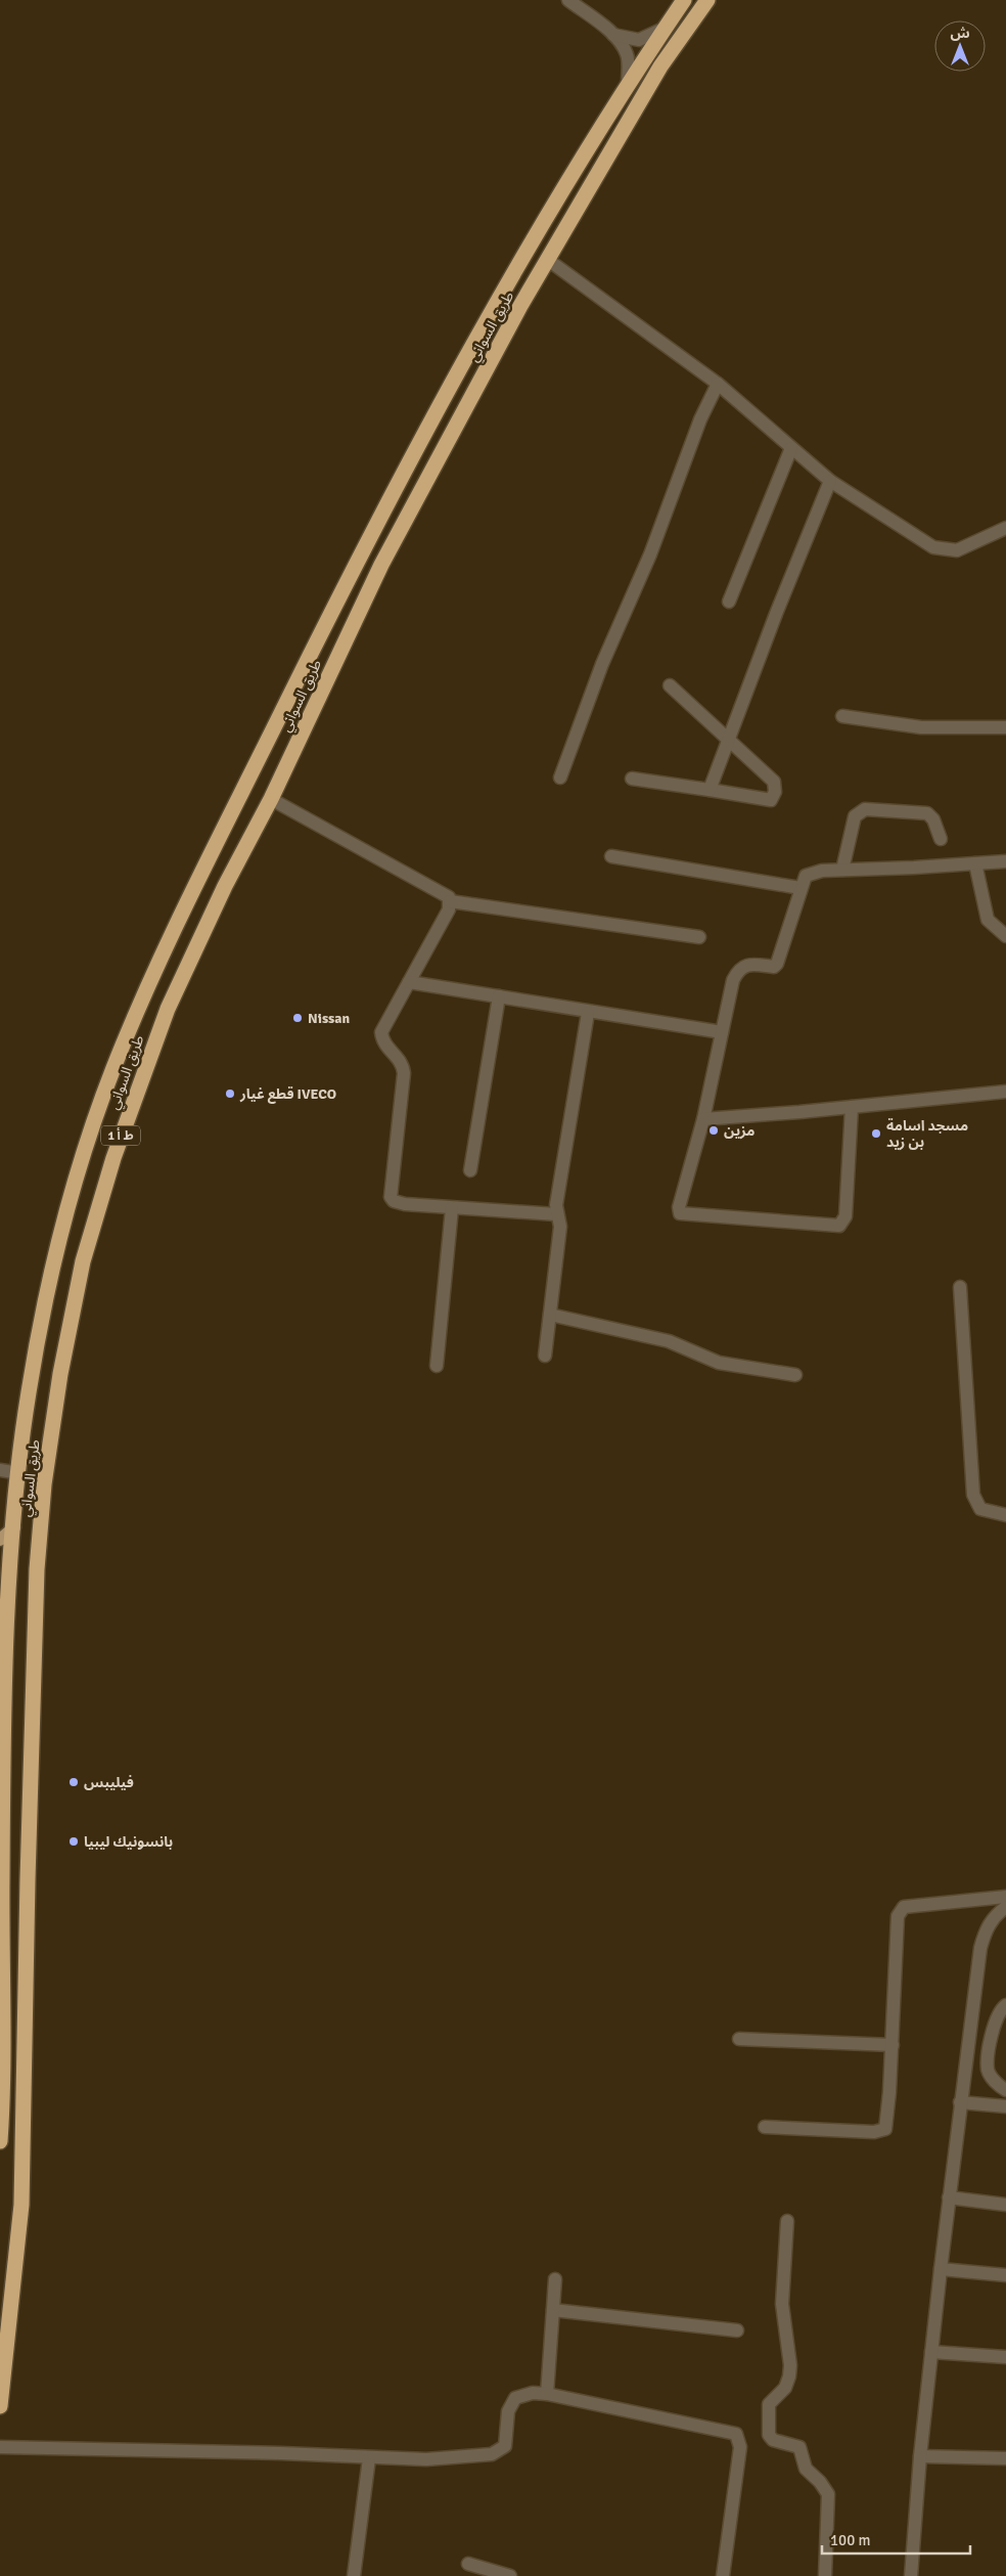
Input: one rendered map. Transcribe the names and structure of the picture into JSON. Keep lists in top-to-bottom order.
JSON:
{
  "streets": {
    "highway": ["طريق السواني", "ط أ 1"]
  },
  "places": [
    "Nissan",
    "قطع غيار IVECO",
    "مزين",
    "مسجد اسامة بن زيد",
    "فيليبس",
    "بانسونيك ليبيا"
  ],
  "scale_bar": "100 m",
  "north": "top"
}
